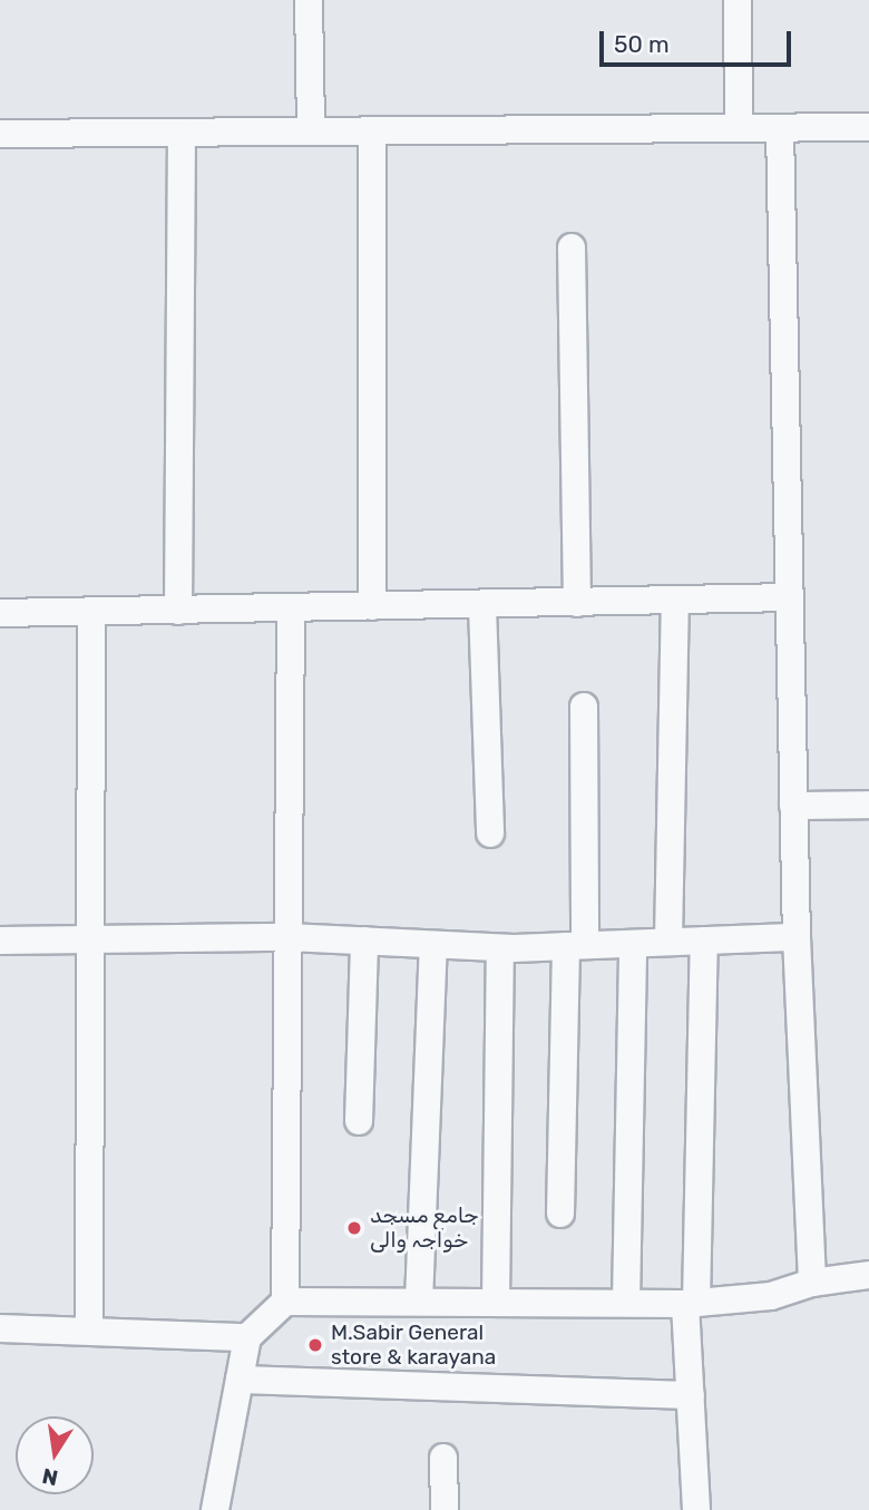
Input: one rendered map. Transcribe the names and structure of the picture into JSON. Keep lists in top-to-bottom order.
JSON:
{
  "places": ["جامع مسجد خواجہ والی", "M.Sabir General store & karayana"],
  "scale_bar": "50 m",
  "north": "bottom"
}
